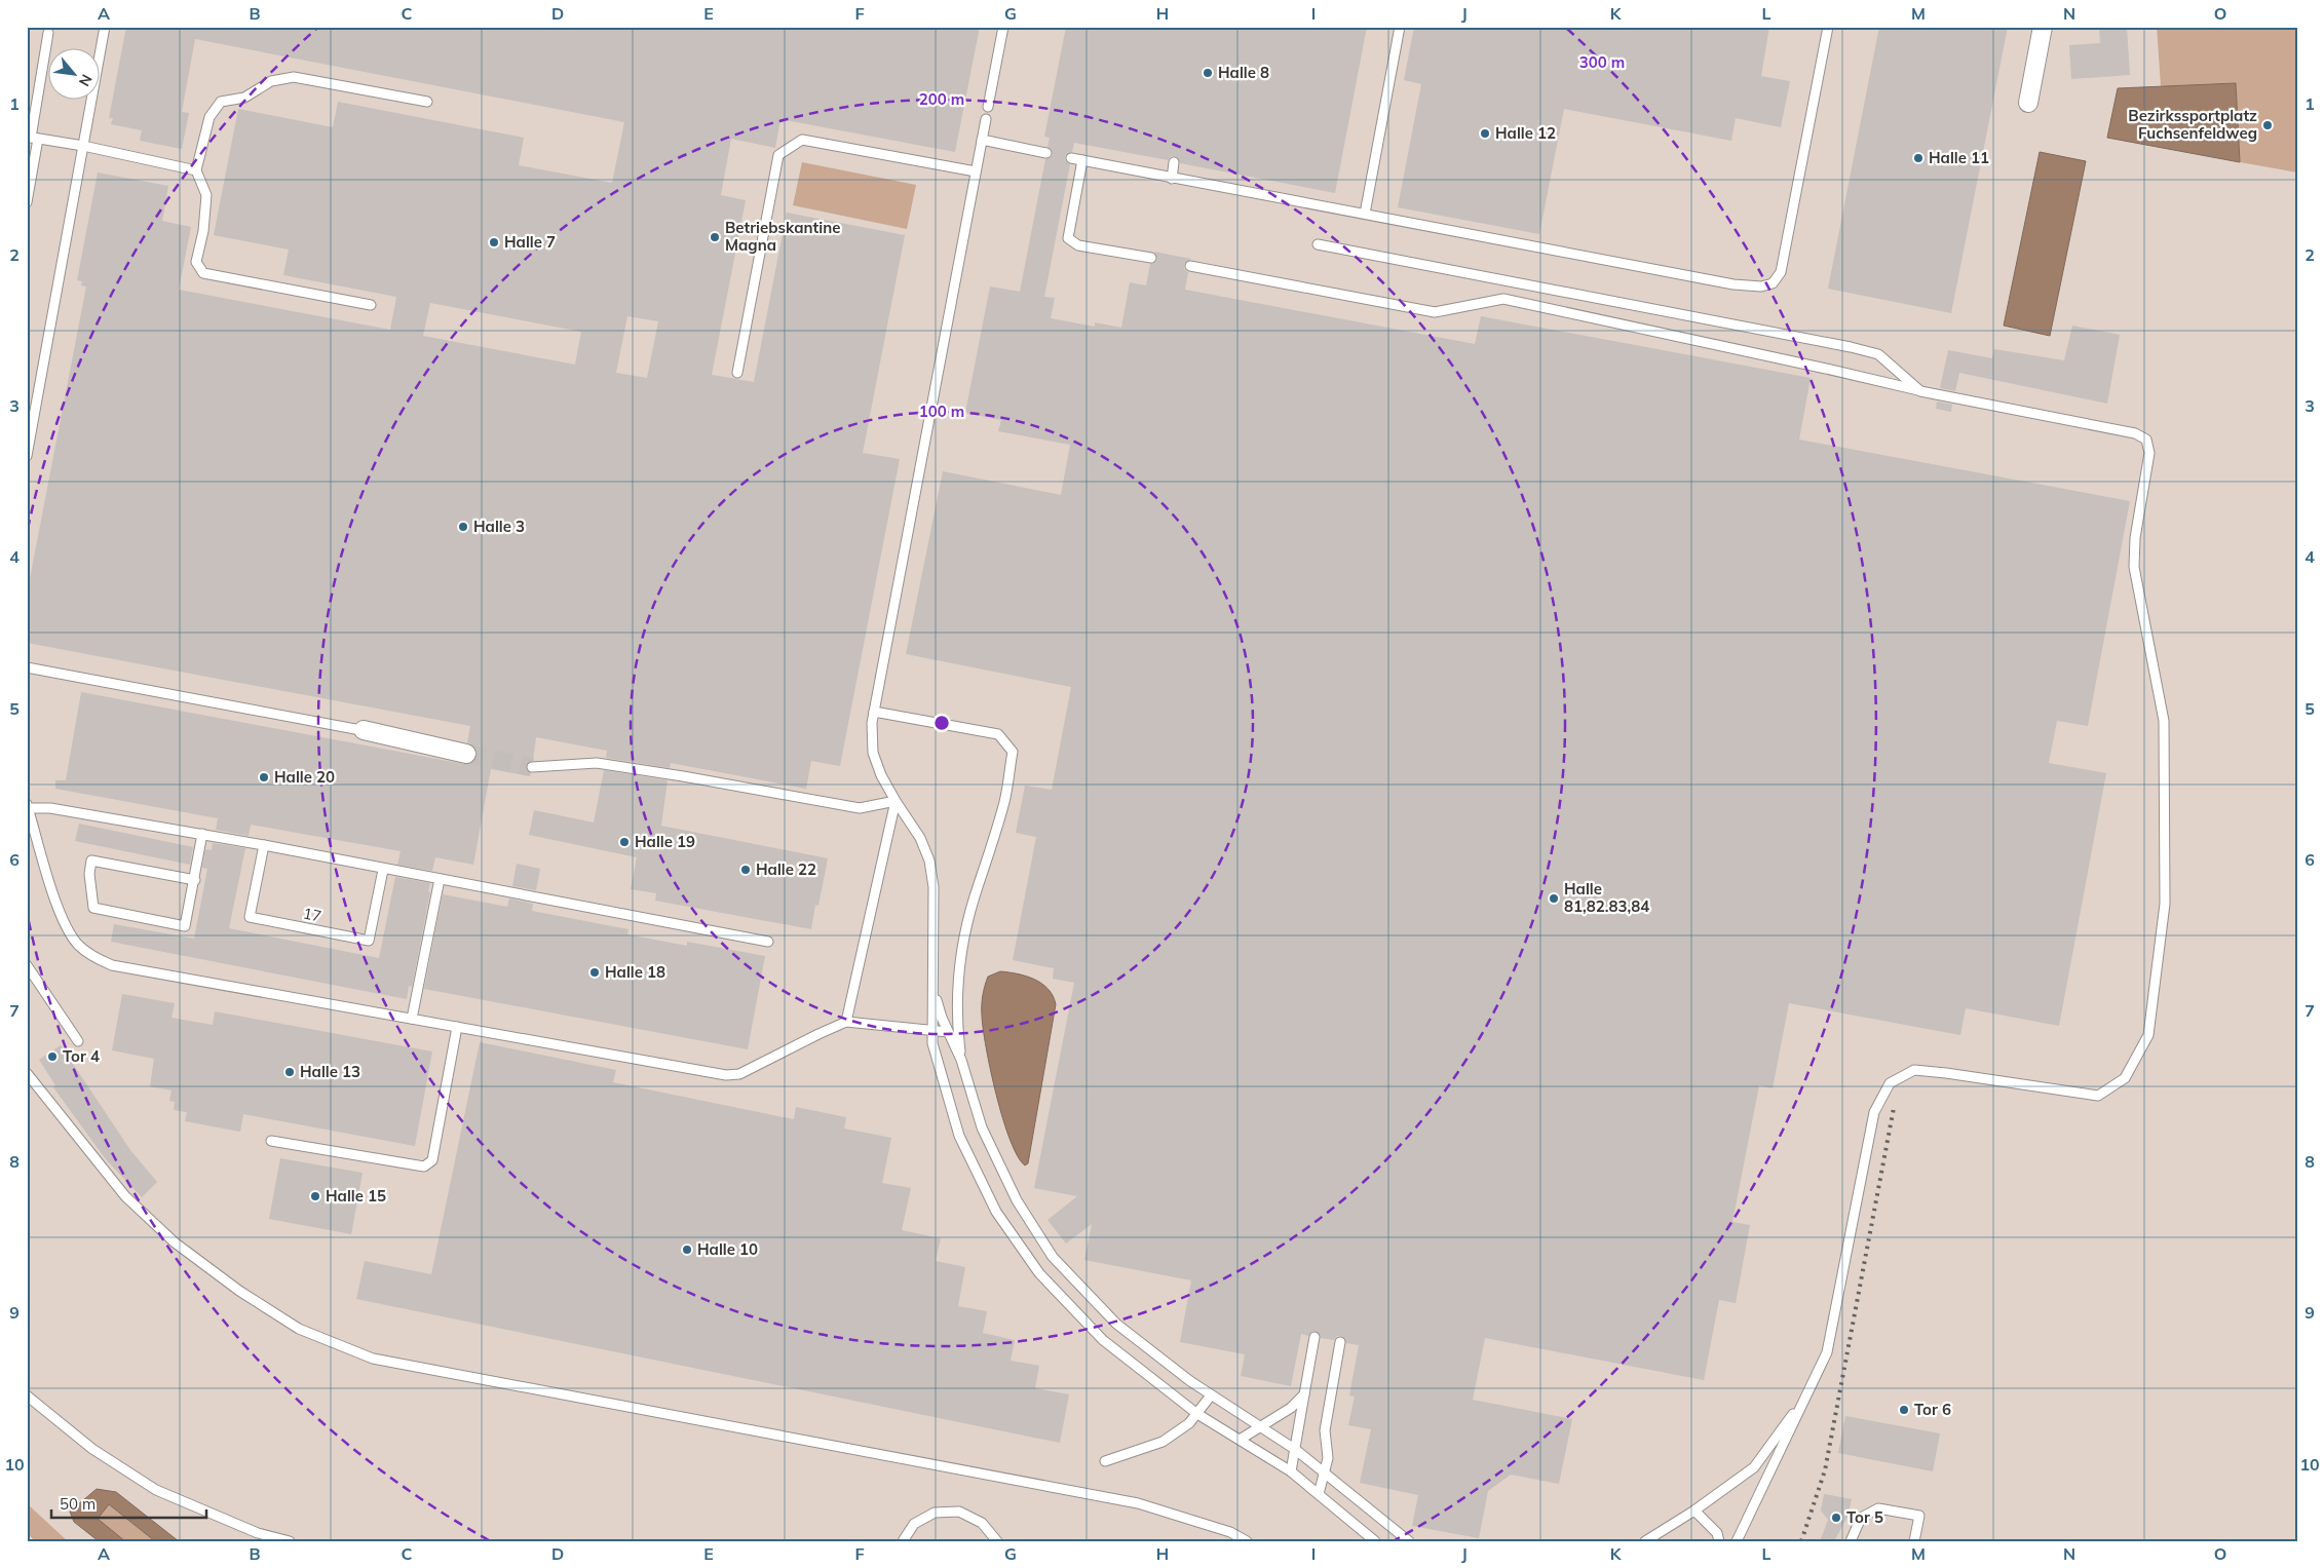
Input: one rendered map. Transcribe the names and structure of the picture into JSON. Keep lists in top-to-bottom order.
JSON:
{
  "streets": {
    "lane": ["17"]
  },
  "places": [
    "Halle 8",
    "Bezirkssportplatz Fuchsenfeldweg",
    "Halle 12",
    "Halle 11",
    "Betriebskantine Magna",
    "Halle 7",
    "Halle 3",
    "Halle 20",
    "Halle 19",
    "Halle 22",
    "Halle 81,82.83,84",
    "Halle 18",
    "Tor 4",
    "Halle 13",
    "Halle 15",
    "Halle 10",
    "Tor 6",
    "Tor 5"
  ],
  "scale_bar": "50 m",
  "north": "bottom right",
  "grid": {
    "columns": [
      "A",
      "B",
      "C",
      "D",
      "E",
      "F",
      "G",
      "H",
      "I",
      "J",
      "K",
      "L",
      "M",
      "N",
      "O"
    ],
    "rows": [
      "1",
      "2",
      "3",
      "4",
      "5",
      "6",
      "7",
      "8",
      "9",
      "10"
    ]
  },
  "rings": ["300 m", "200 m", "100 m"]
}
